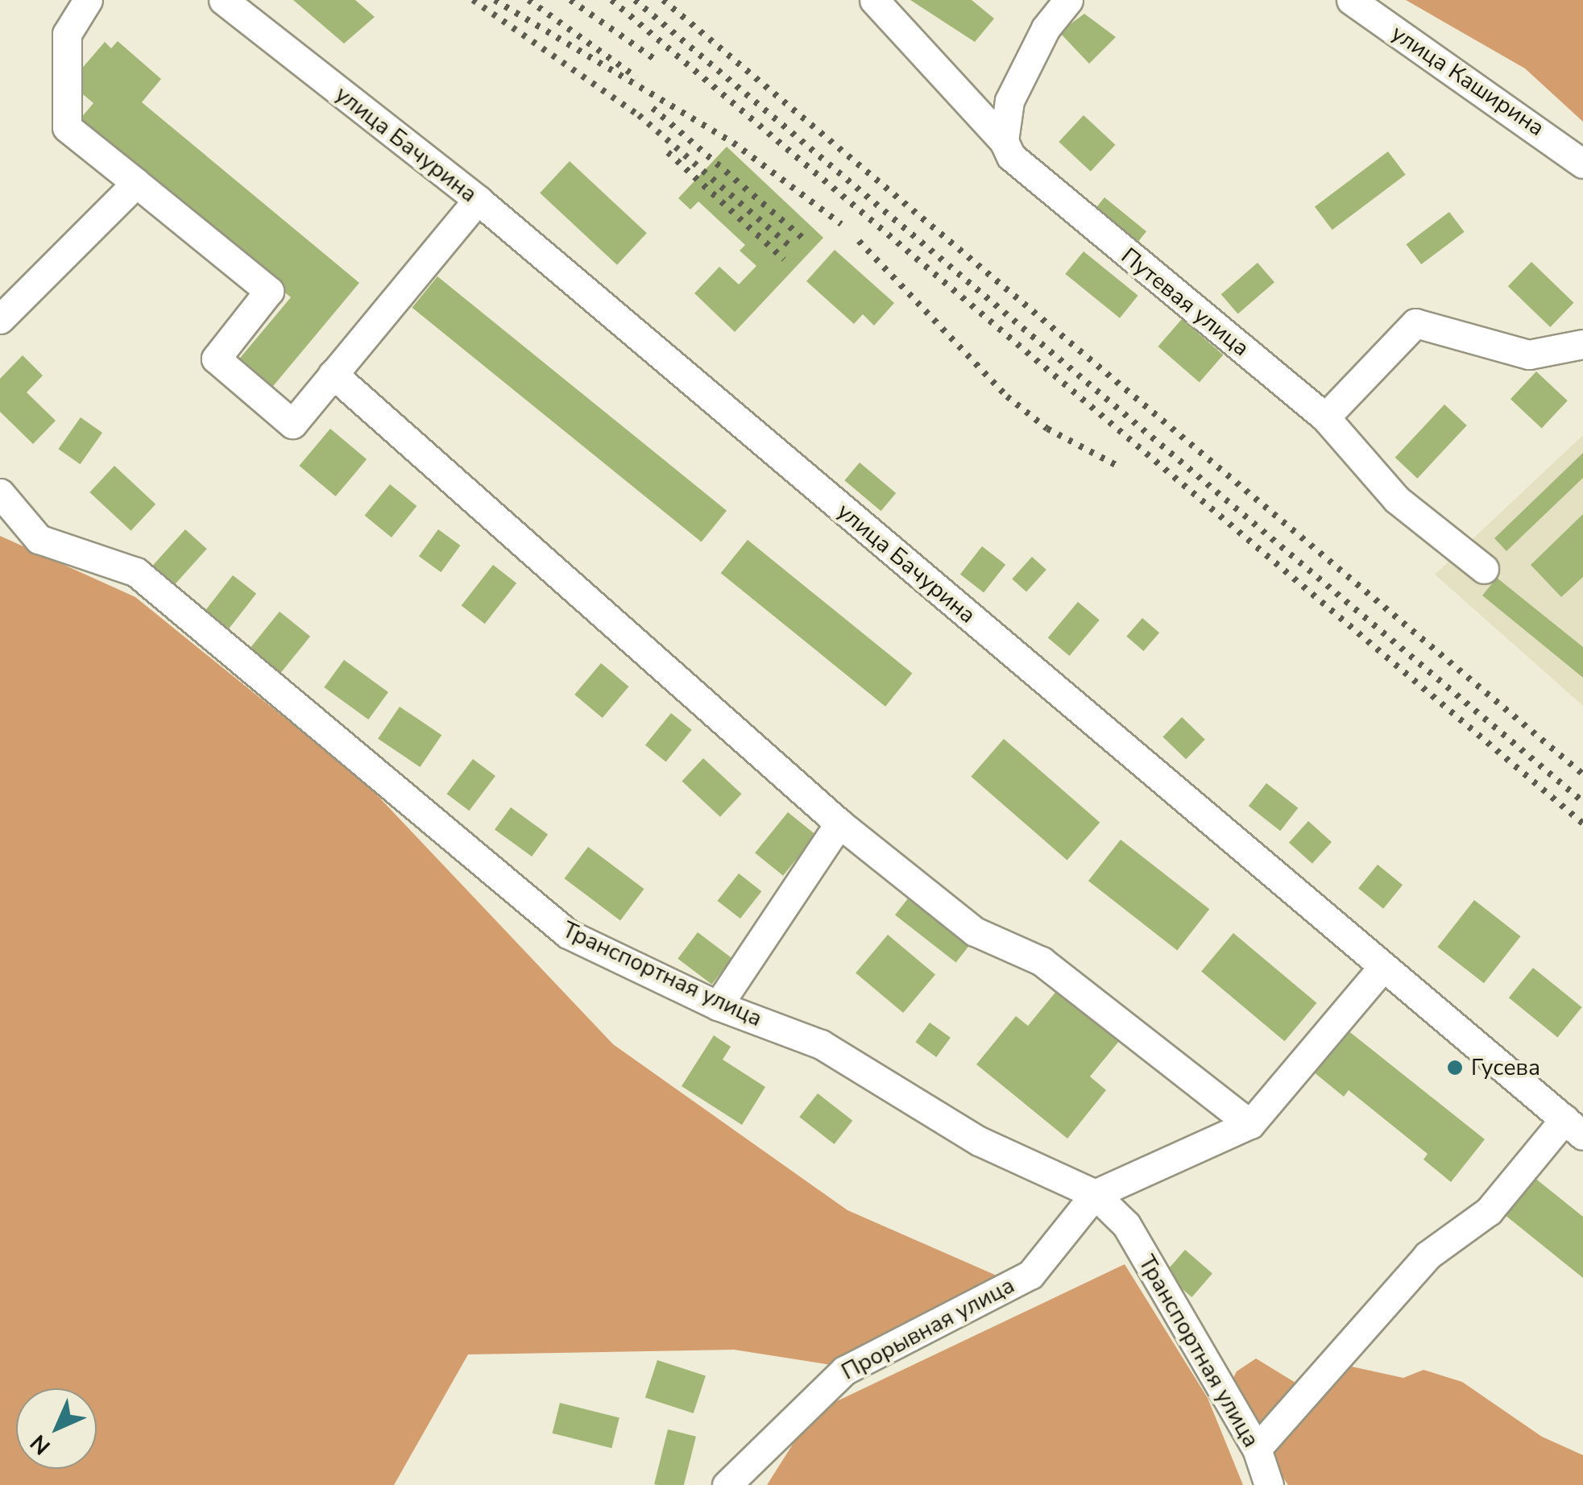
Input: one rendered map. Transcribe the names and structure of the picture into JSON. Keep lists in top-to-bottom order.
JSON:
{
  "streets": {
    "street": [
      "улица Каширина",
      "улица Бачурина",
      "Путевая улица",
      "Транспортная улица",
      "Прорывная улица"
    ]
  },
  "crossings": [
    ["улица Бачурина", "Прорывная улица"],
    ["Транспортная улица", "Прорывная улица"]
  ],
  "places": ["Гусева"],
  "north": "bottom left"
}
